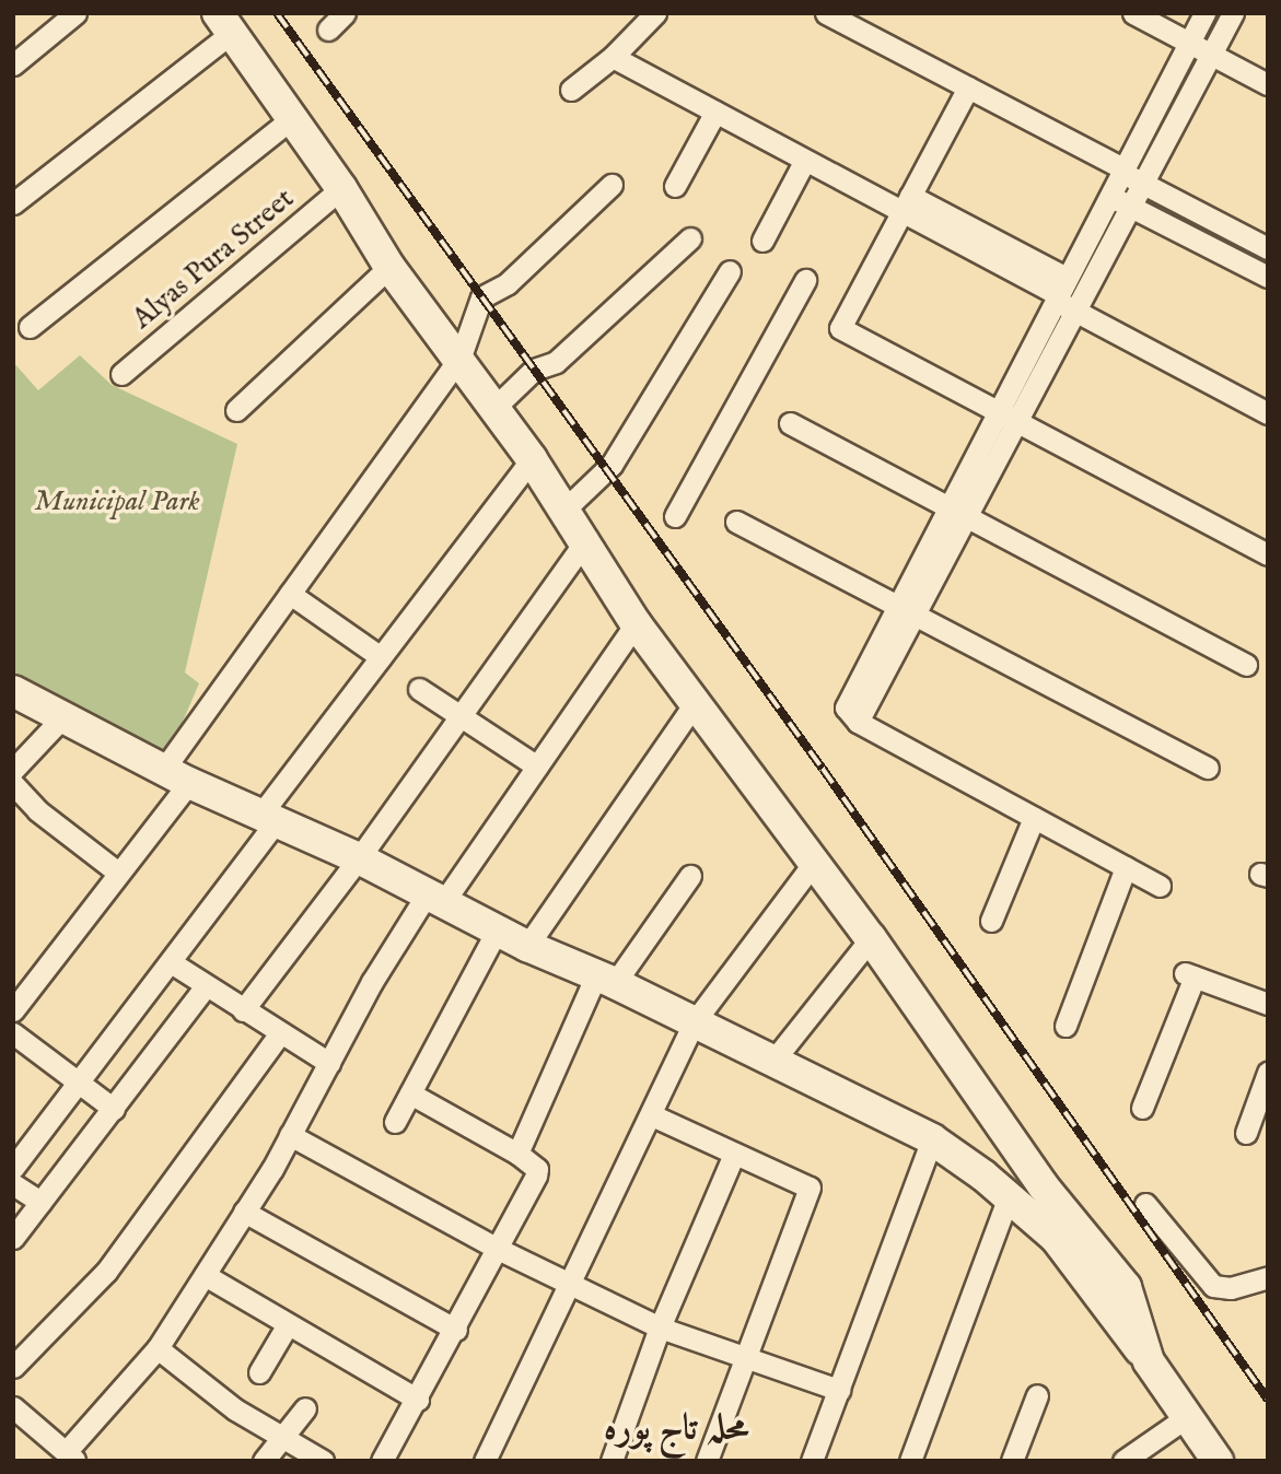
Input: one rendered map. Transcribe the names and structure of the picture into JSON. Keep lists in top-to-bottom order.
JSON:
{
  "streets": {
    "street": ["Alyas Pura Street"]
  },
  "districts": ["محلہ تاج پورہ"],
  "parks": ["Municipal Park"]
}
